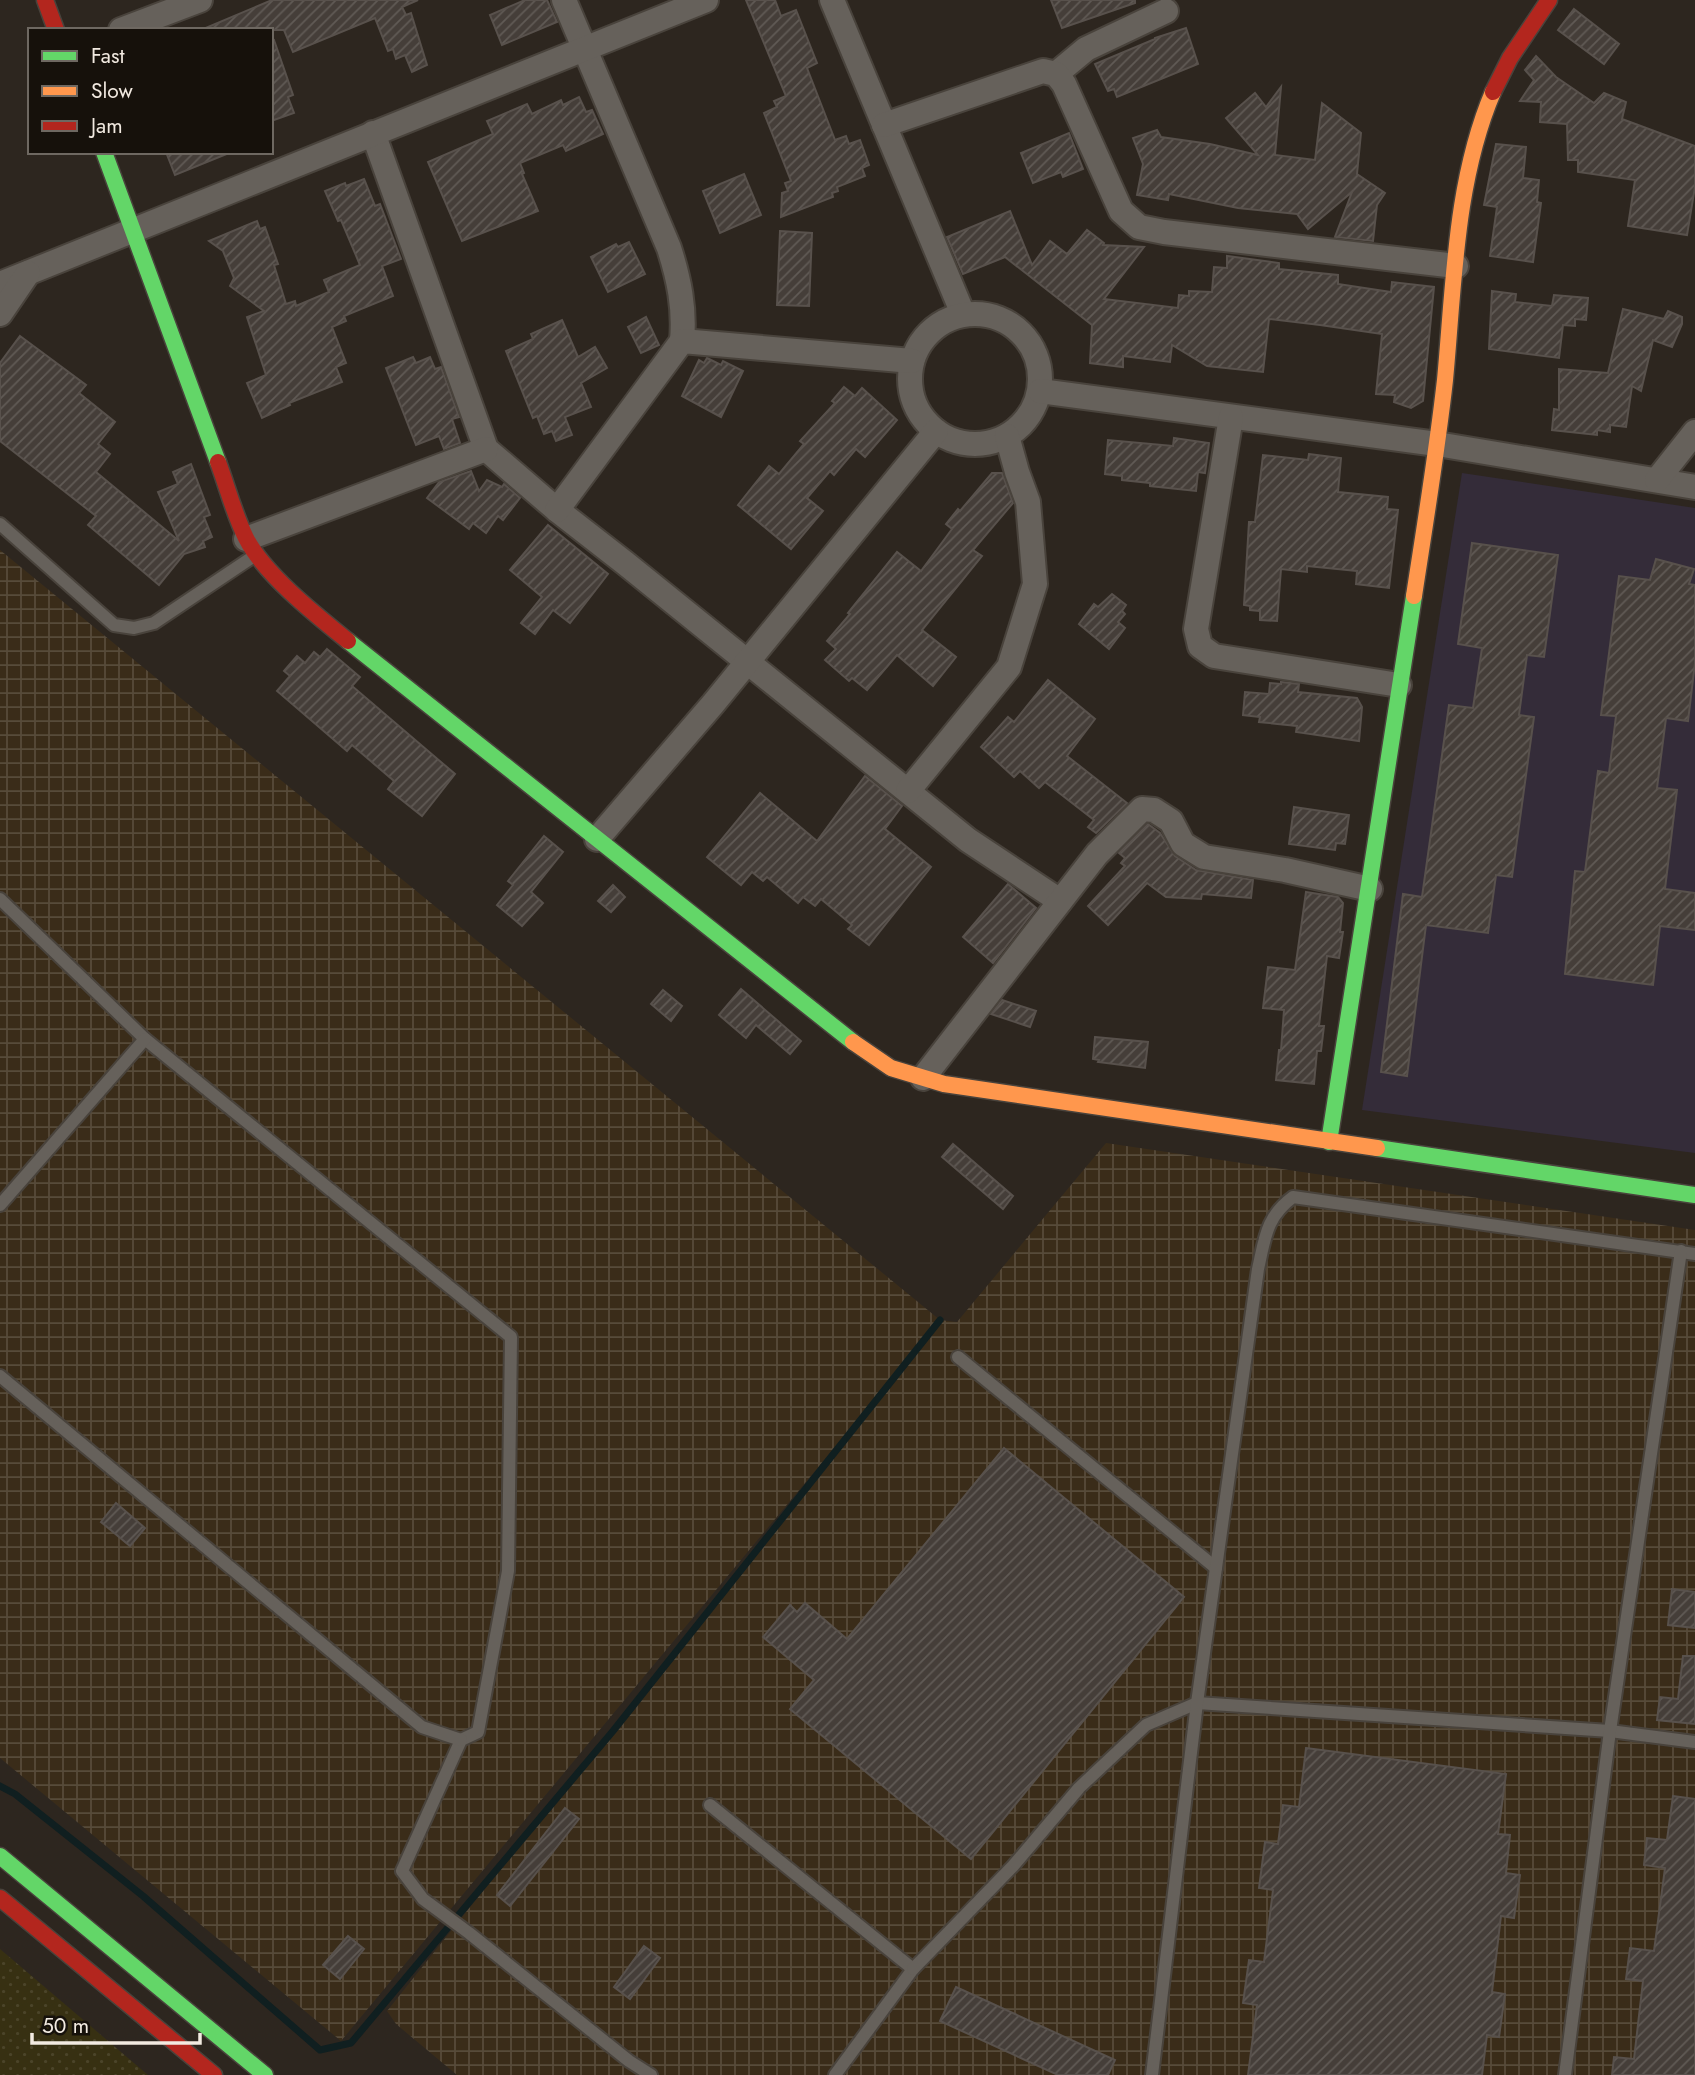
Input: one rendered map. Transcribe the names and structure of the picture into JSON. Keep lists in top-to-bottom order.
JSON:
{
  "legend": ["Fast", "Slow", "Jam"],
  "scale_bar": "50 m"
}
